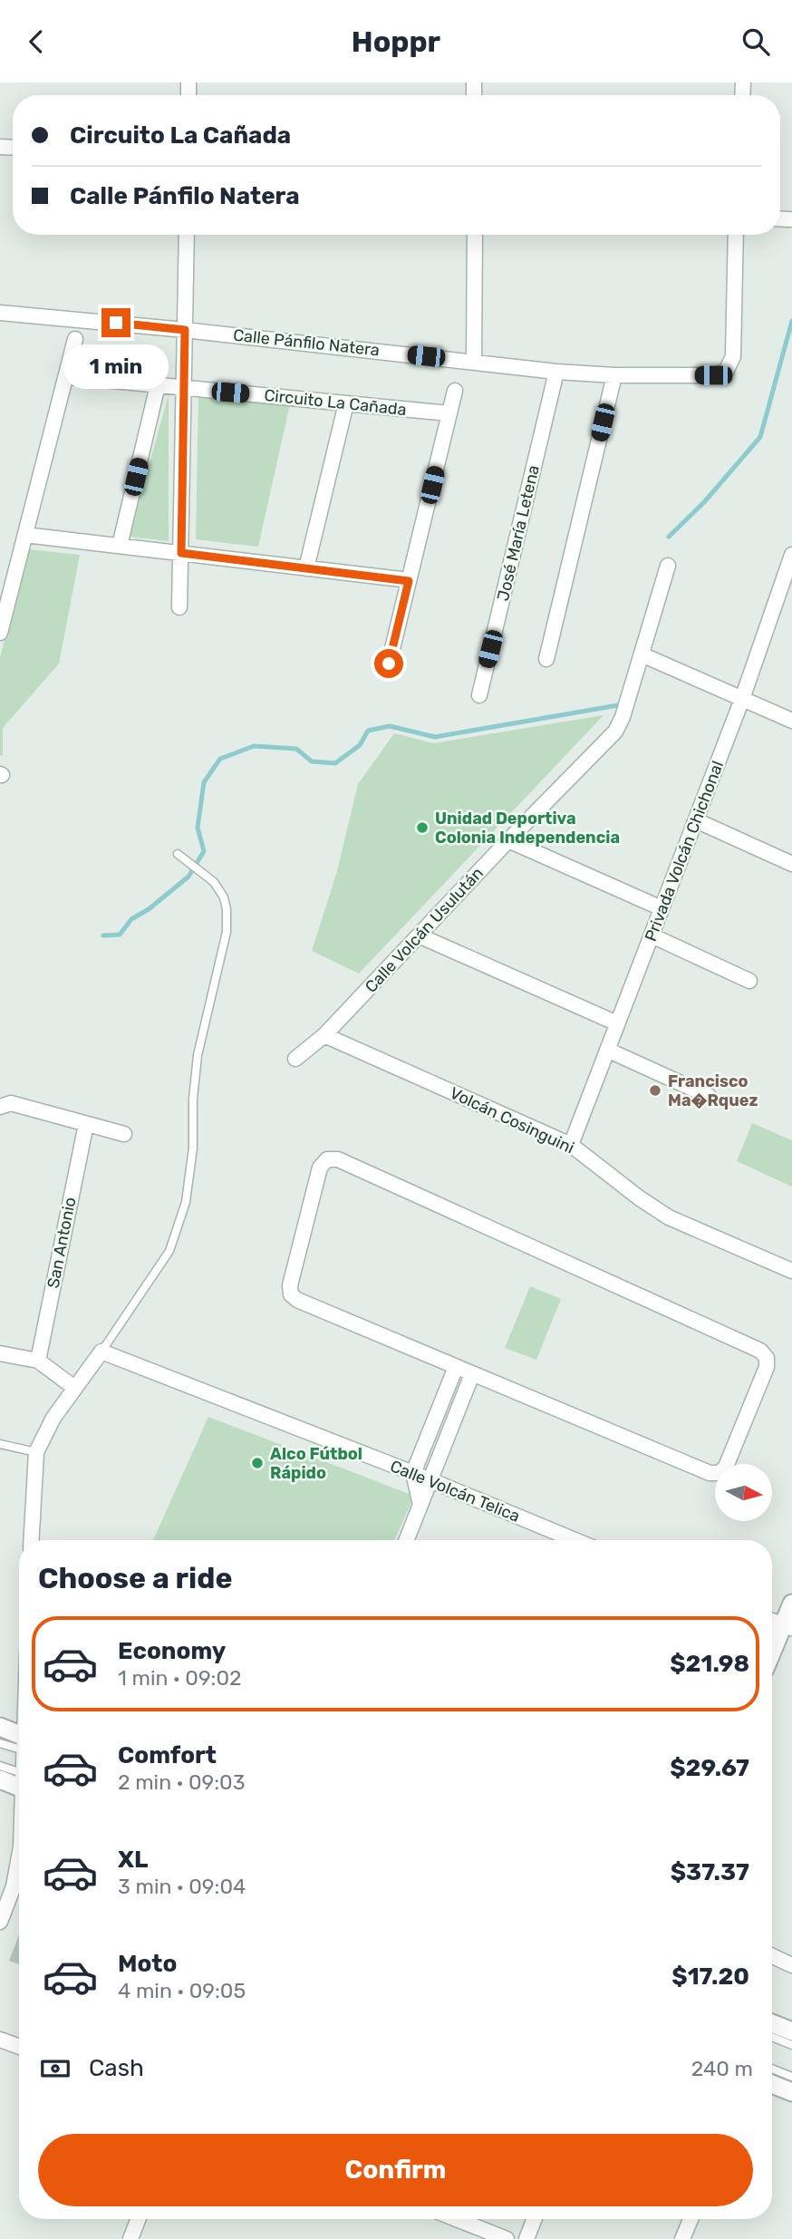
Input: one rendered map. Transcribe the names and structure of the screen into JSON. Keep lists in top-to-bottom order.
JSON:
{
  "streets": {
    "street": [
      "Calle Pánfilo Natera",
      "Circuito La Cañada",
      "José María Letena",
      "Privada Volcán Chichonal",
      "Calle Volcán Usulután",
      "Volcán Cosinguini",
      "San Antonio",
      "Calle Volcán Telica"
    ]
  },
  "crossings": [
    ["Calle Pánfilo Natera", "José María Letena"],
    ["Privada Volcán Chichonal", "Volcán Cosinguini"],
    ["Calle Volcán Usulután", "Volcán Cosinguini"]
  ],
  "places": ["Unidad Deportiva Colonia Independencia", "Francisco Ma�Rquez", "Alco Fútbol Rápido"],
  "north": "right",
  "page": {
    "header": "Hoppr",
    "banner": ["Circuito La Cañada", "Calle Pánfilo Natera"],
    "bubble": "1 min",
    "heading": "Choose a ride",
    "list": [
      {
        "name": "Economy",
        "note": "1 min · 09:02",
        "value": "$21.98"
      },
      {
        "name": "Comfort",
        "note": "2 min · 09:03",
        "value": "$29.67"
      },
      {
        "name": "XL",
        "note": "3 min · 09:04",
        "value": "$37.37"
      },
      {
        "name": "Moto",
        "note": "4 min · 09:05",
        "value": "$17.20"
      }
    ],
    "pay": ["Cash", "240 m"],
    "buttons": "Confirm"
  }
}
